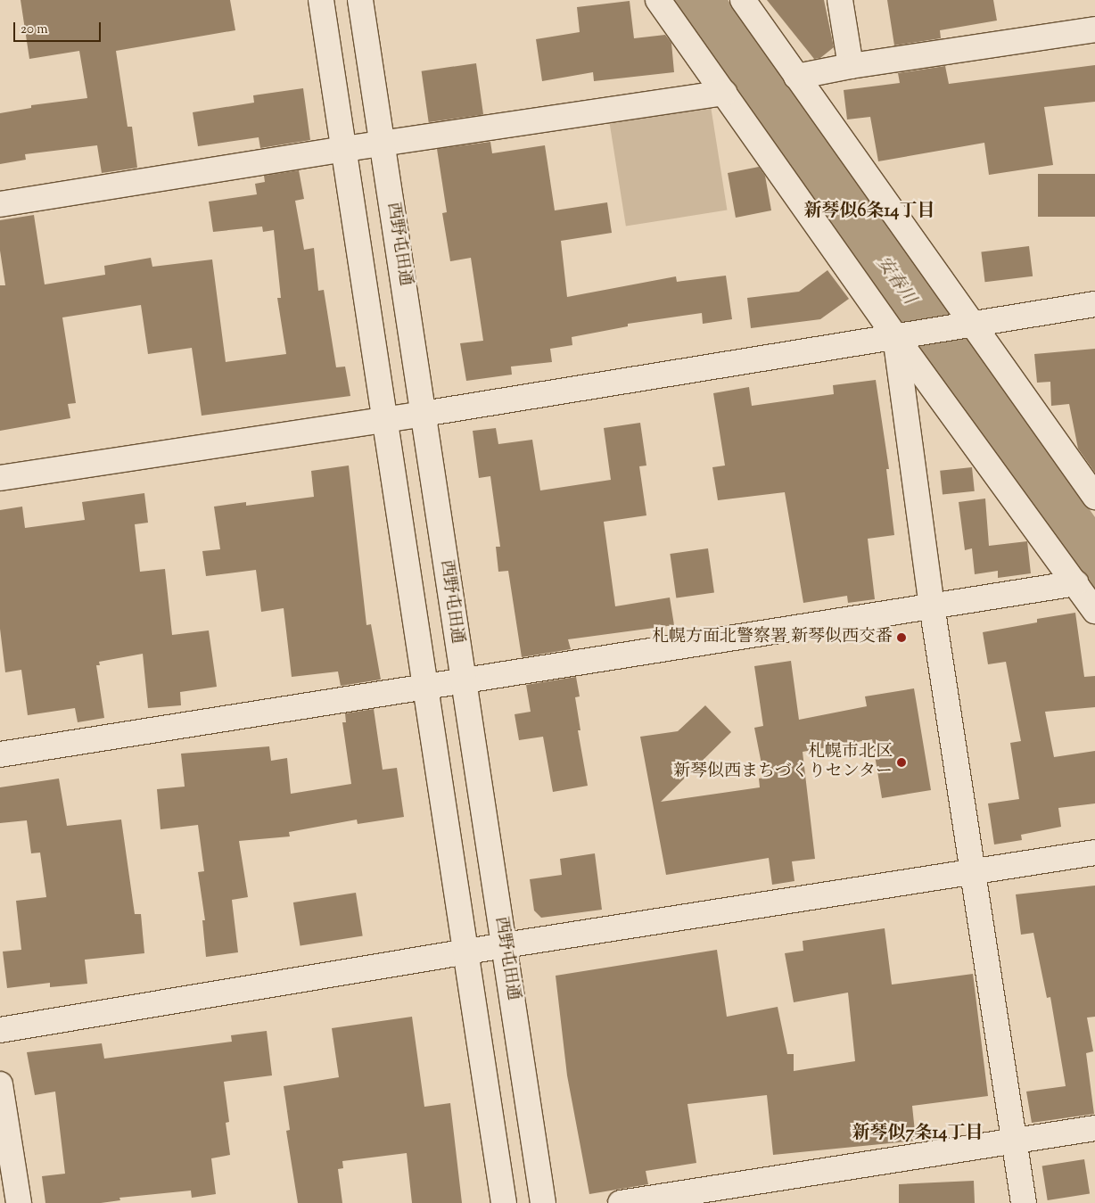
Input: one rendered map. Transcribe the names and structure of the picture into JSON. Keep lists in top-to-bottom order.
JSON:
{
  "streets": {
    "street": ["西野屯田通"]
  },
  "districts": ["新琴似6条14丁目", "新琴似7条14丁目"],
  "water": ["安春川"],
  "places": ["札幌方面北警察署 新琴似西交番", "札幌市北区 新琴似西まちづくりセンター"],
  "scale_bar": "20 m"
}
